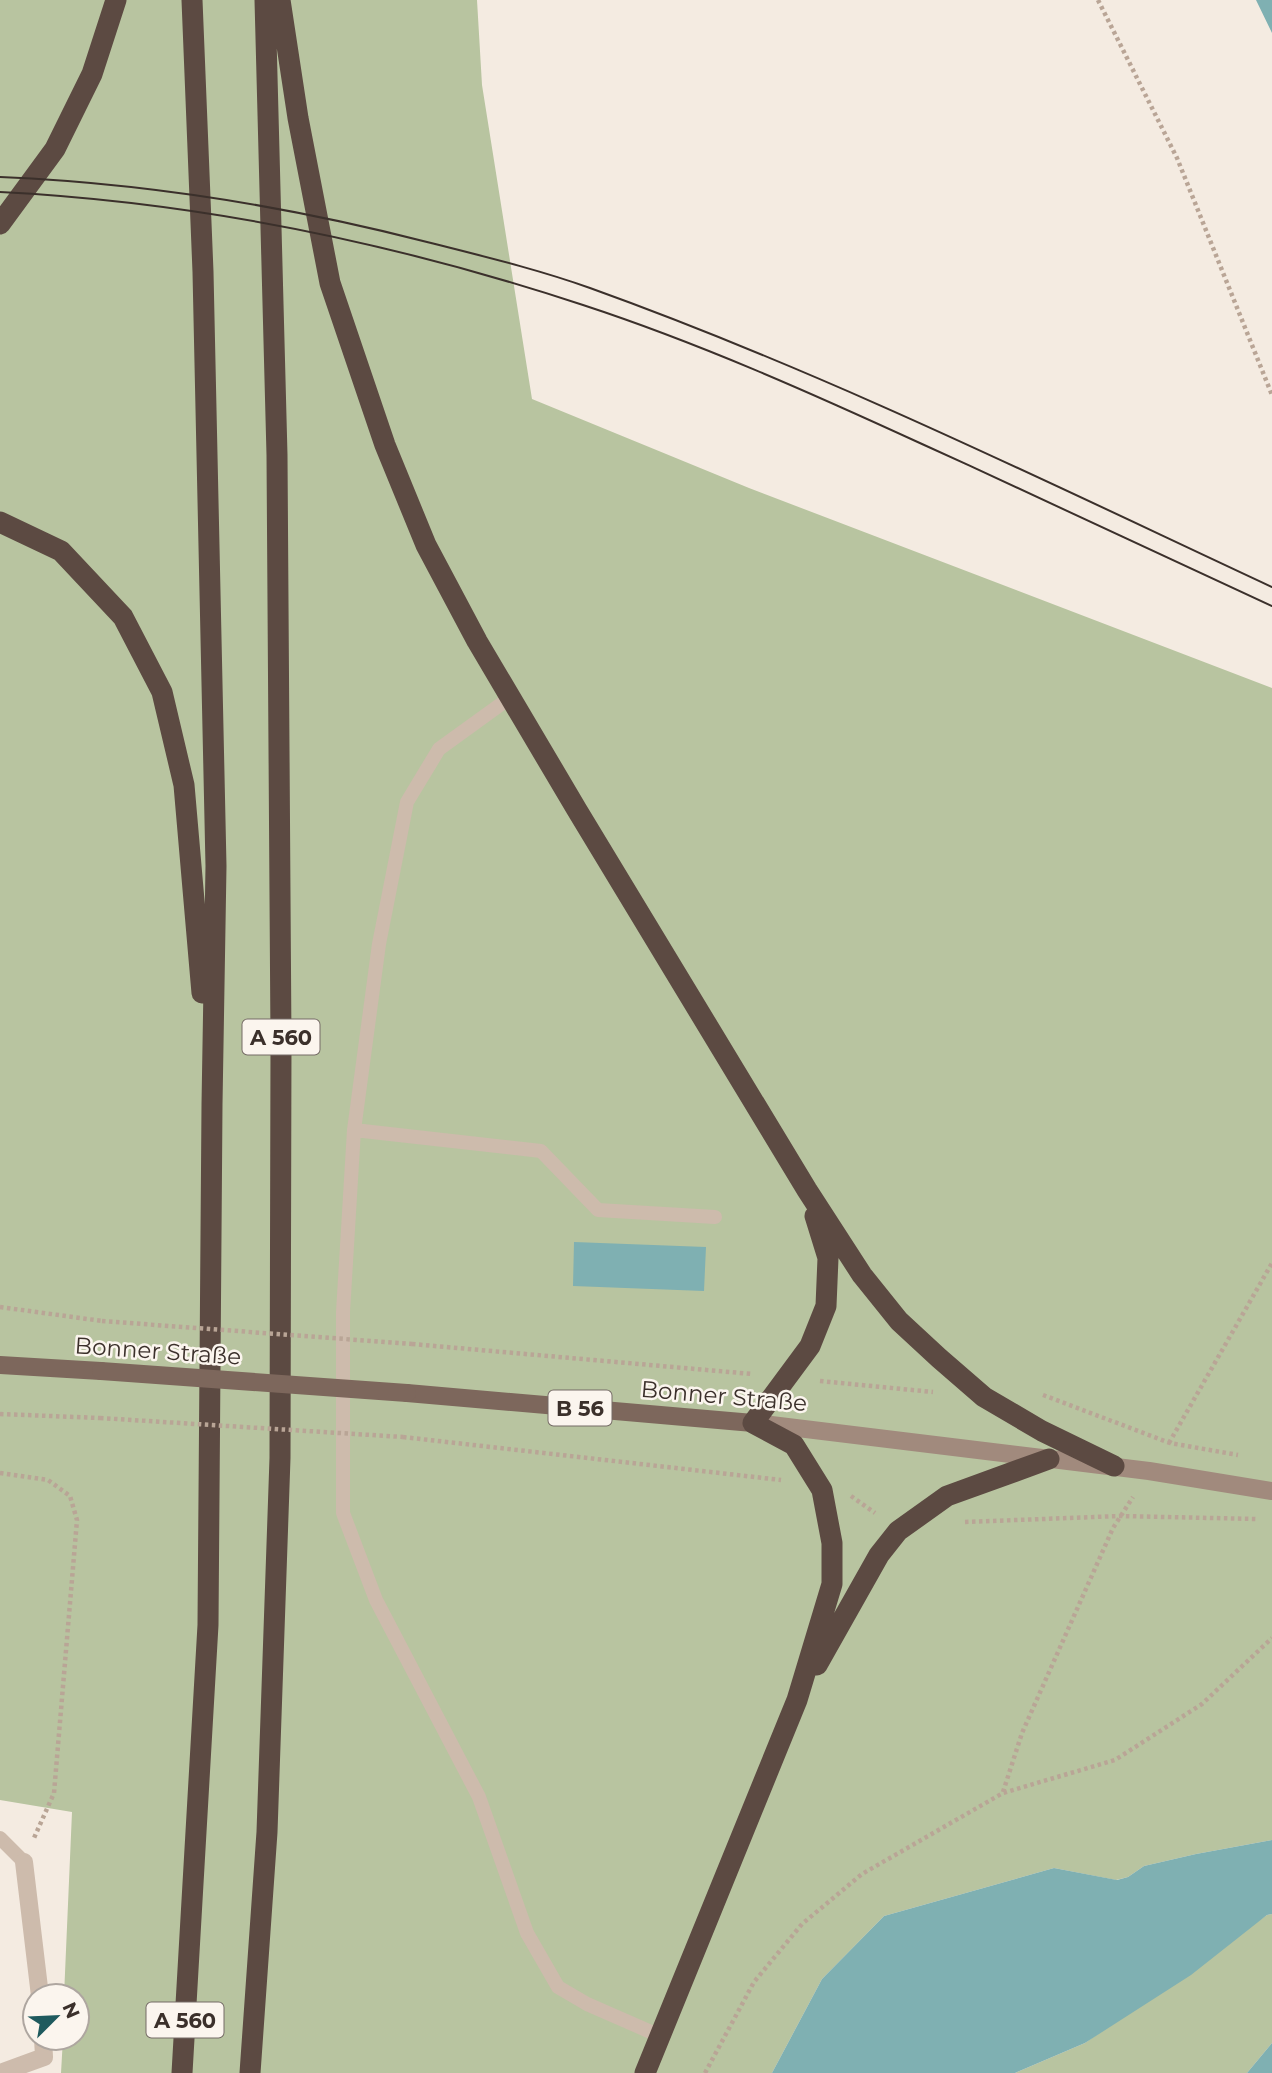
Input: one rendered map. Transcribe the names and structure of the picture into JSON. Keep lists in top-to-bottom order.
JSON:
{
  "streets": {
    "highway": ["A 560"],
    "main road": ["Bonner Straße", "B 56"]
  },
  "north": "top right"
}
